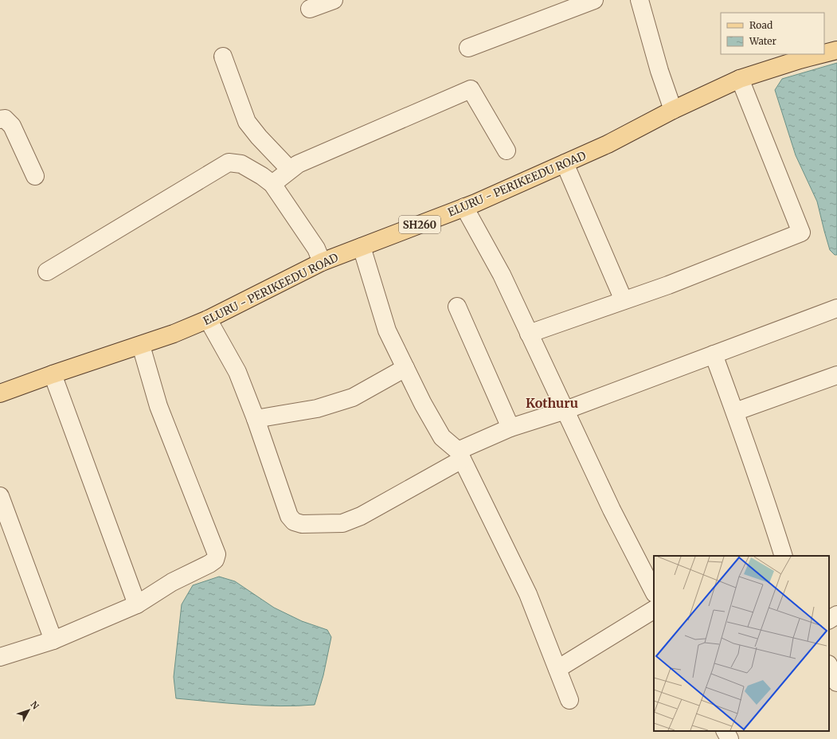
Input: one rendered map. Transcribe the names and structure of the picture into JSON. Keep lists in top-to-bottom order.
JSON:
{
  "streets": {
    "main road": ["ELURU - PERIKEEDU ROAD", "SH260"]
  },
  "districts": ["Kothuru"],
  "legend": ["Road", "Water"],
  "north": "top right"
}
